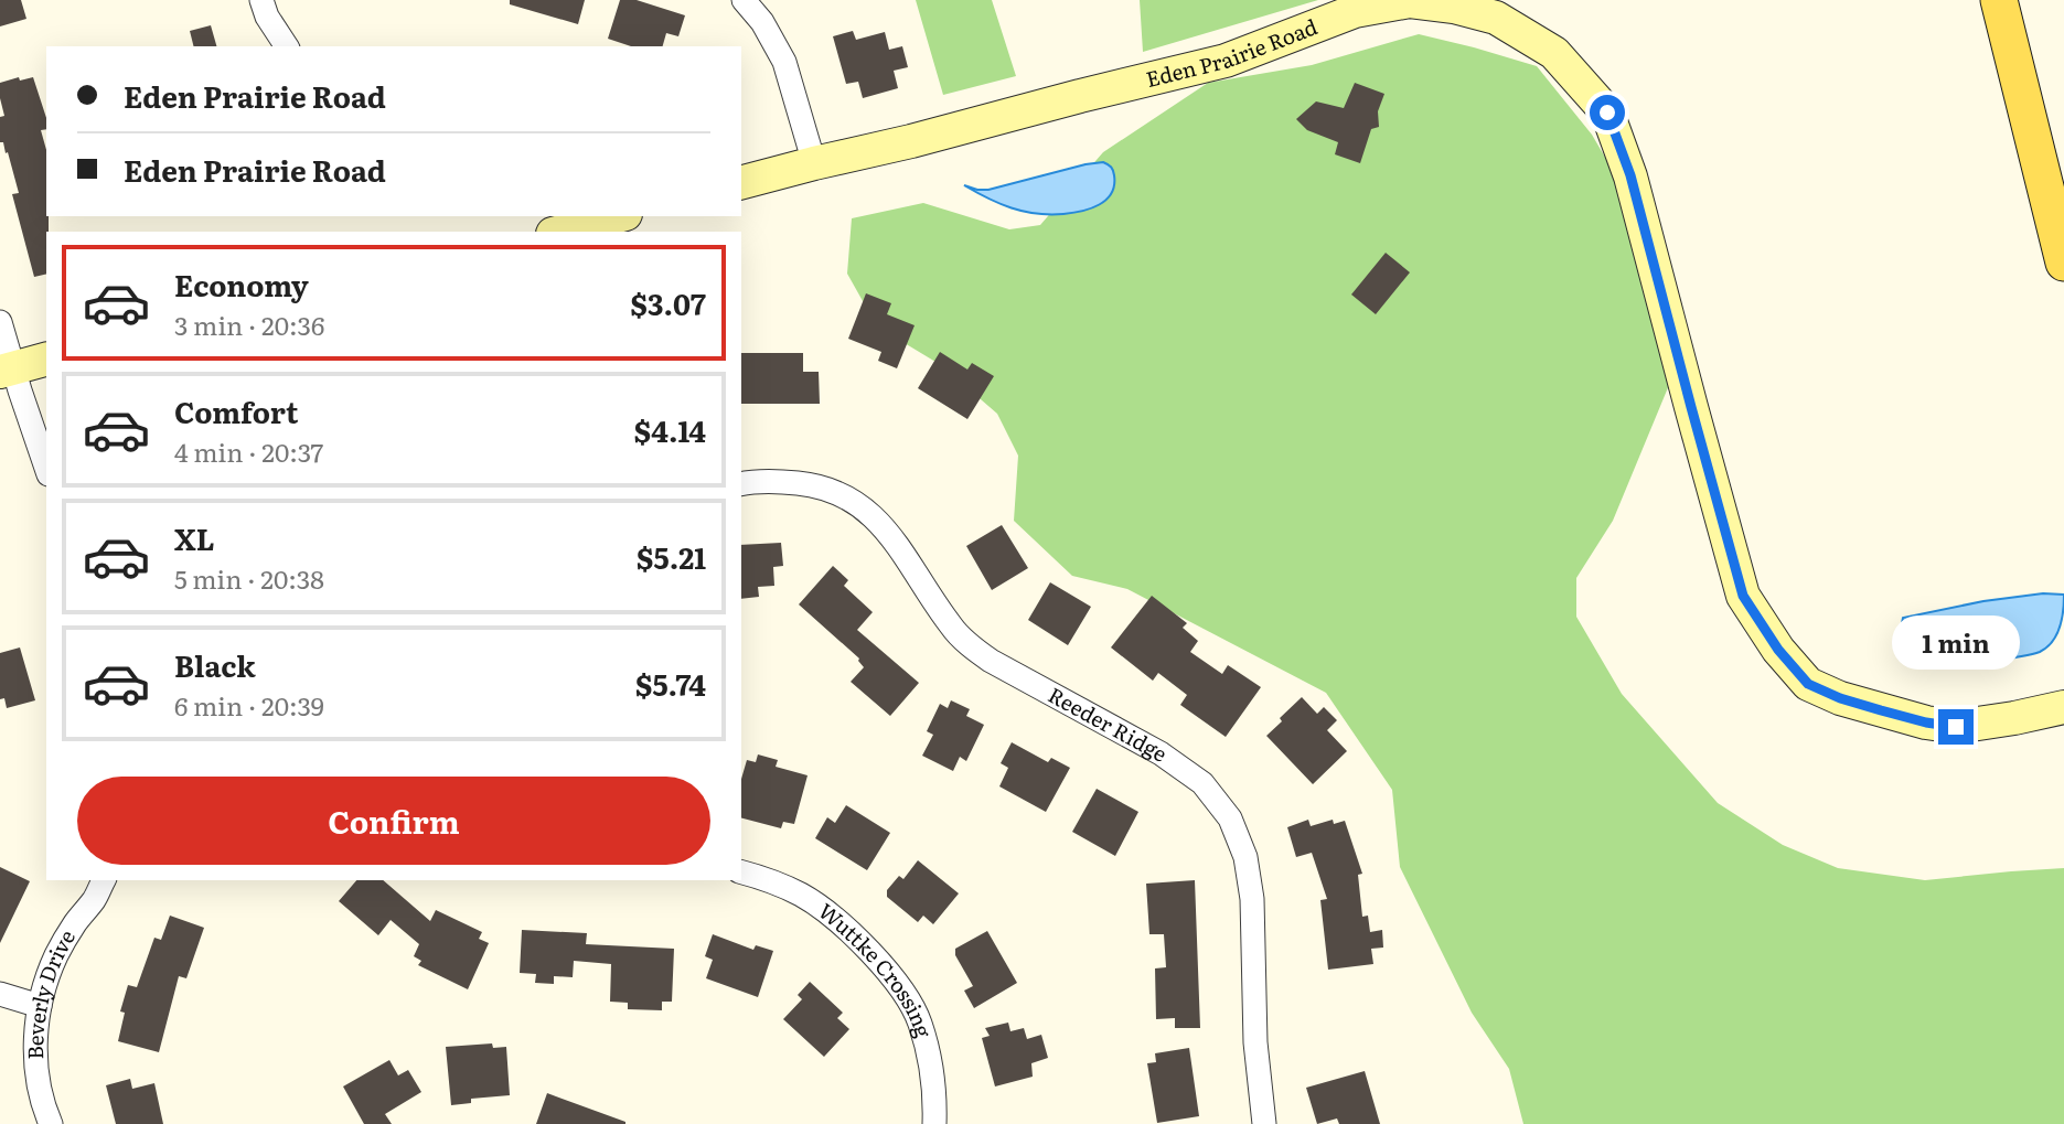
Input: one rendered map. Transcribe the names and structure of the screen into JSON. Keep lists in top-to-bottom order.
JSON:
{
  "streets": {
    "street": [
      "Eden Prairie Road",
      "Reeder Ridge",
      "Wuttke Crossing",
      "Beverly Drive"
    ]
  },
  "page": {
    "banner": ["Eden Prairie Road", "Eden Prairie Road"],
    "list": [
      {
        "name": "Economy",
        "note": "3 min · 20:36",
        "value": "$3.07"
      },
      {
        "name": "Comfort",
        "note": "4 min · 20:37",
        "value": "$4.14"
      },
      {
        "name": "XL",
        "note": "5 min · 20:38",
        "value": "$5.21"
      },
      {
        "name": "Black",
        "note": "6 min · 20:39",
        "value": "$5.74"
      }
    ],
    "bubble": "1 min",
    "buttons": "Confirm"
  }
}
